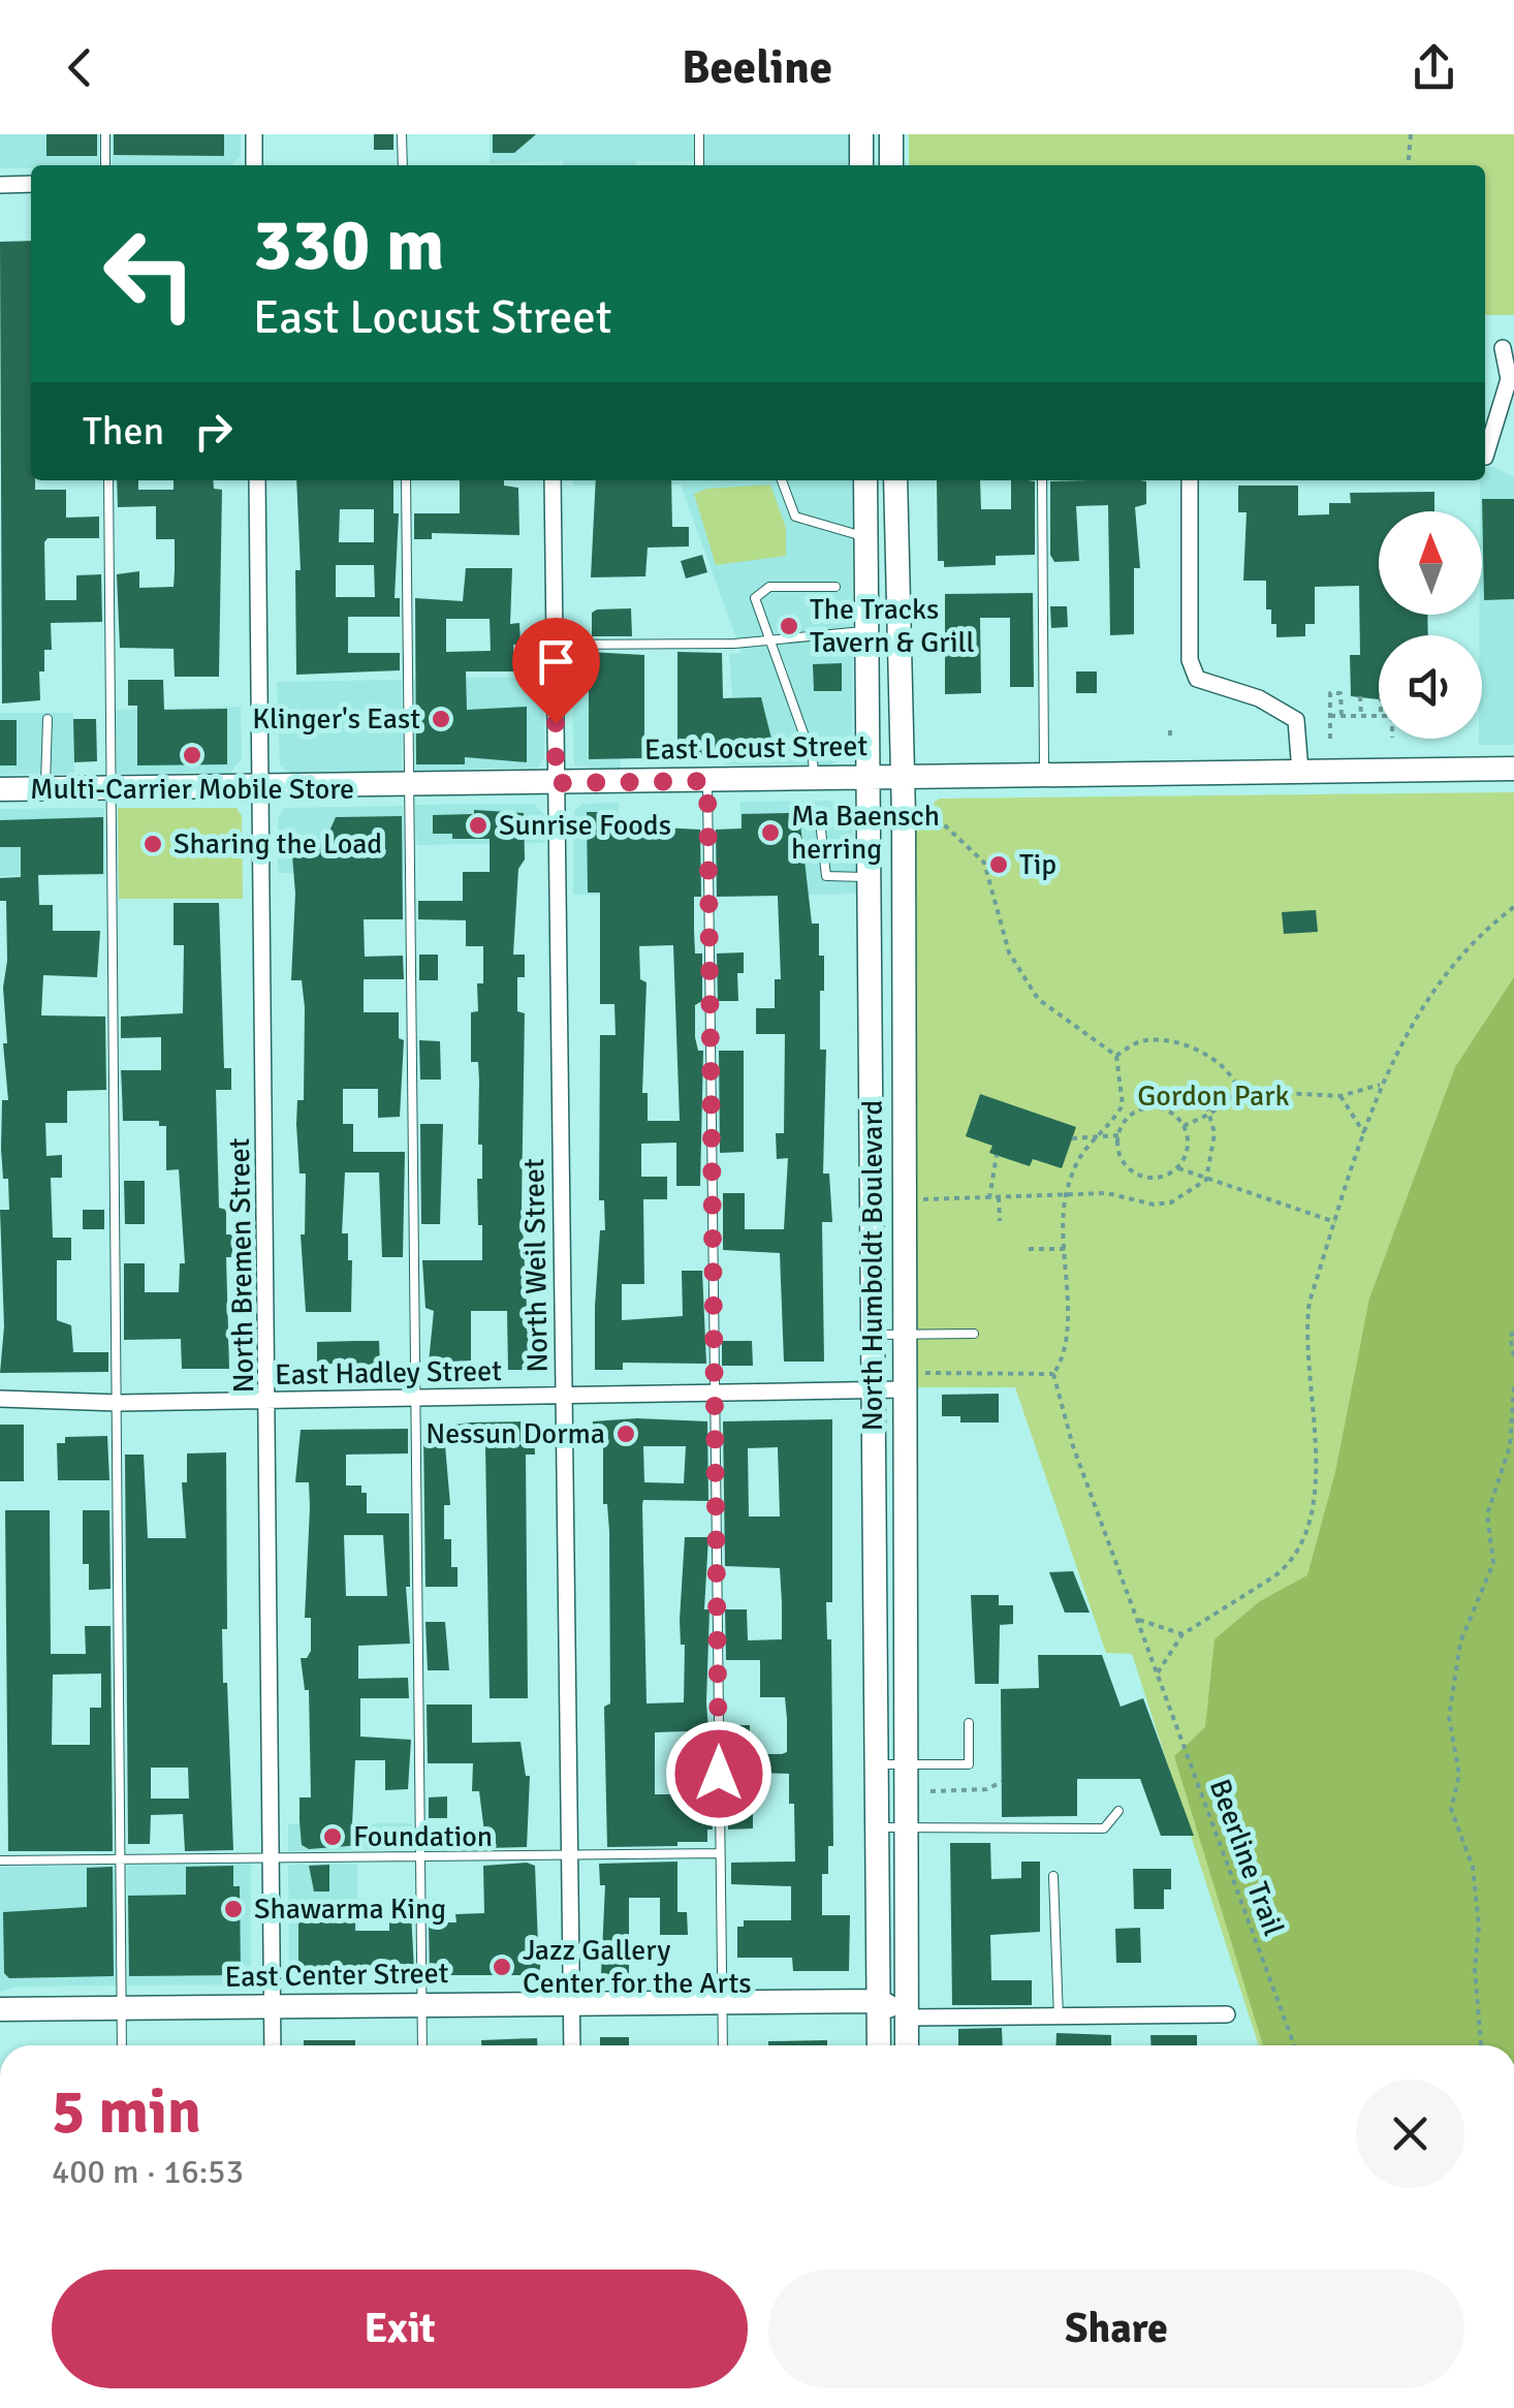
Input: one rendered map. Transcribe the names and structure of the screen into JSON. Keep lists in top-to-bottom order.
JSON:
{
  "streets": {
    "main road": ["East Locust Street", "North Humboldt Boulevard", "East Center Street"],
    "street": ["North Bremen Street", "North Weil Street", "East Hadley Street"],
    "path": ["Beerline Trail"]
  },
  "crossings": [
    ["East Locust Street", "North Bremen Street"],
    ["East Locust Street", "North Weil Street"],
    ["East Locust Street", "North Humboldt Boulevard"],
    ["North Bremen Street", "East Hadley Street"],
    ["North Bremen Street", "East Center Street"],
    ["North Weil Street", "East Hadley Street"],
    ["North Weil Street", "East Center Street"],
    ["North Humboldt Boulevard", "East Hadley Street"]
  ],
  "parks": ["Gordon Park"],
  "places": [
    "The Tracks Tavern & Grill",
    "Klinger's East",
    "Multi-Carrier Mobile Store",
    "Sunrise Foods",
    "Ma Baensch herring",
    "Sharing the Load",
    "Tip",
    "Nessun Dorma",
    "Foundation",
    "Shawarma King",
    "Jazz Gallery Center for the Arts"
  ],
  "north": "top",
  "page": {
    "header": "Beeline",
    "turn": ["330 m", "East Locust Street"],
    "then": "Then",
    "heading": ["5 min", "400 m · 16:53"],
    "buttons": ["Exit", "Share"]
  }
}
